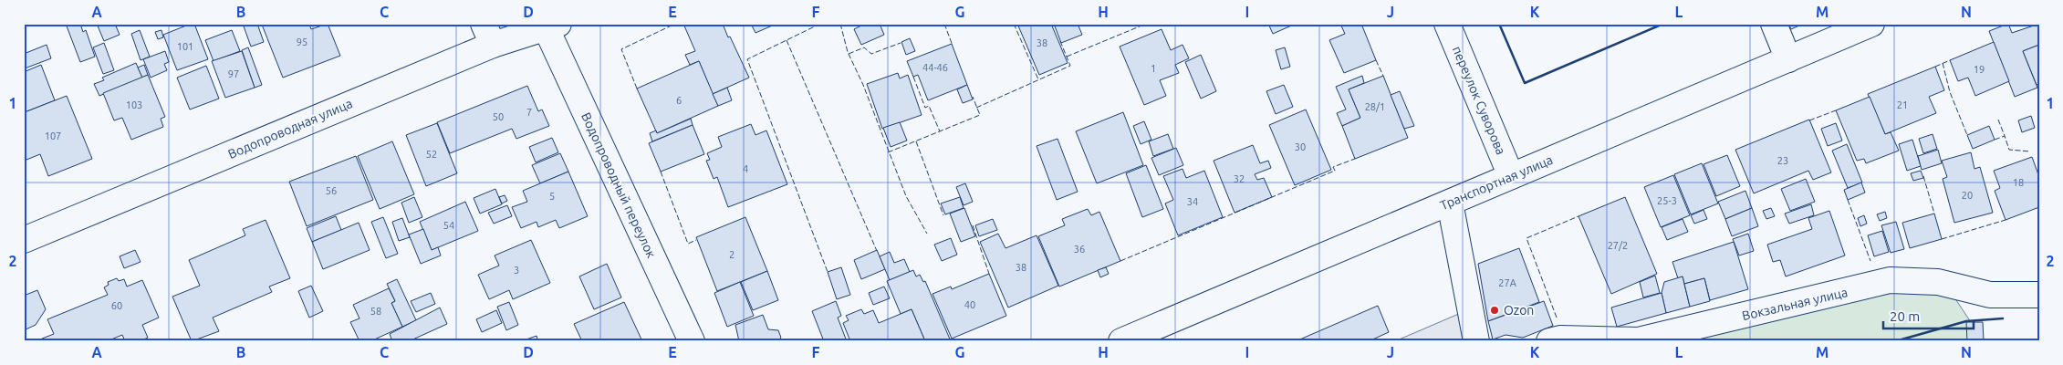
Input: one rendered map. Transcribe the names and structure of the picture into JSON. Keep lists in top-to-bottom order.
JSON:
{
  "streets": {
    "street": [
      "переулок Суворова",
      "Водопроводная улица",
      "Транспортная улица",
      "Водопроводный переулок",
      "Вокзальная улица"
    ]
  },
  "crossings": [
    ["переулок Суворова", "Транспортная улица"],
    ["Водопроводная улица", "Водопроводный переулок"]
  ],
  "places": ["Ozon"],
  "house_numbers": [
    "95",
    "38",
    "101",
    "44-46",
    "1",
    "19",
    "97",
    "6",
    "103",
    "21",
    "28/1",
    "7",
    "50",
    "107",
    "30",
    "52",
    "23",
    "4",
    "32",
    "18",
    "56",
    "20",
    "5",
    "25-3",
    "34",
    "54",
    "27/2",
    "36",
    "2",
    "38",
    "3",
    "27А",
    "40",
    "60",
    "58"
  ],
  "scale_bar": "20 m",
  "grid": {
    "columns": [
      "A",
      "B",
      "C",
      "D",
      "E",
      "F",
      "G",
      "H",
      "I",
      "J",
      "K",
      "L",
      "M",
      "N"
    ],
    "rows": ["1", "2"]
  }
}
